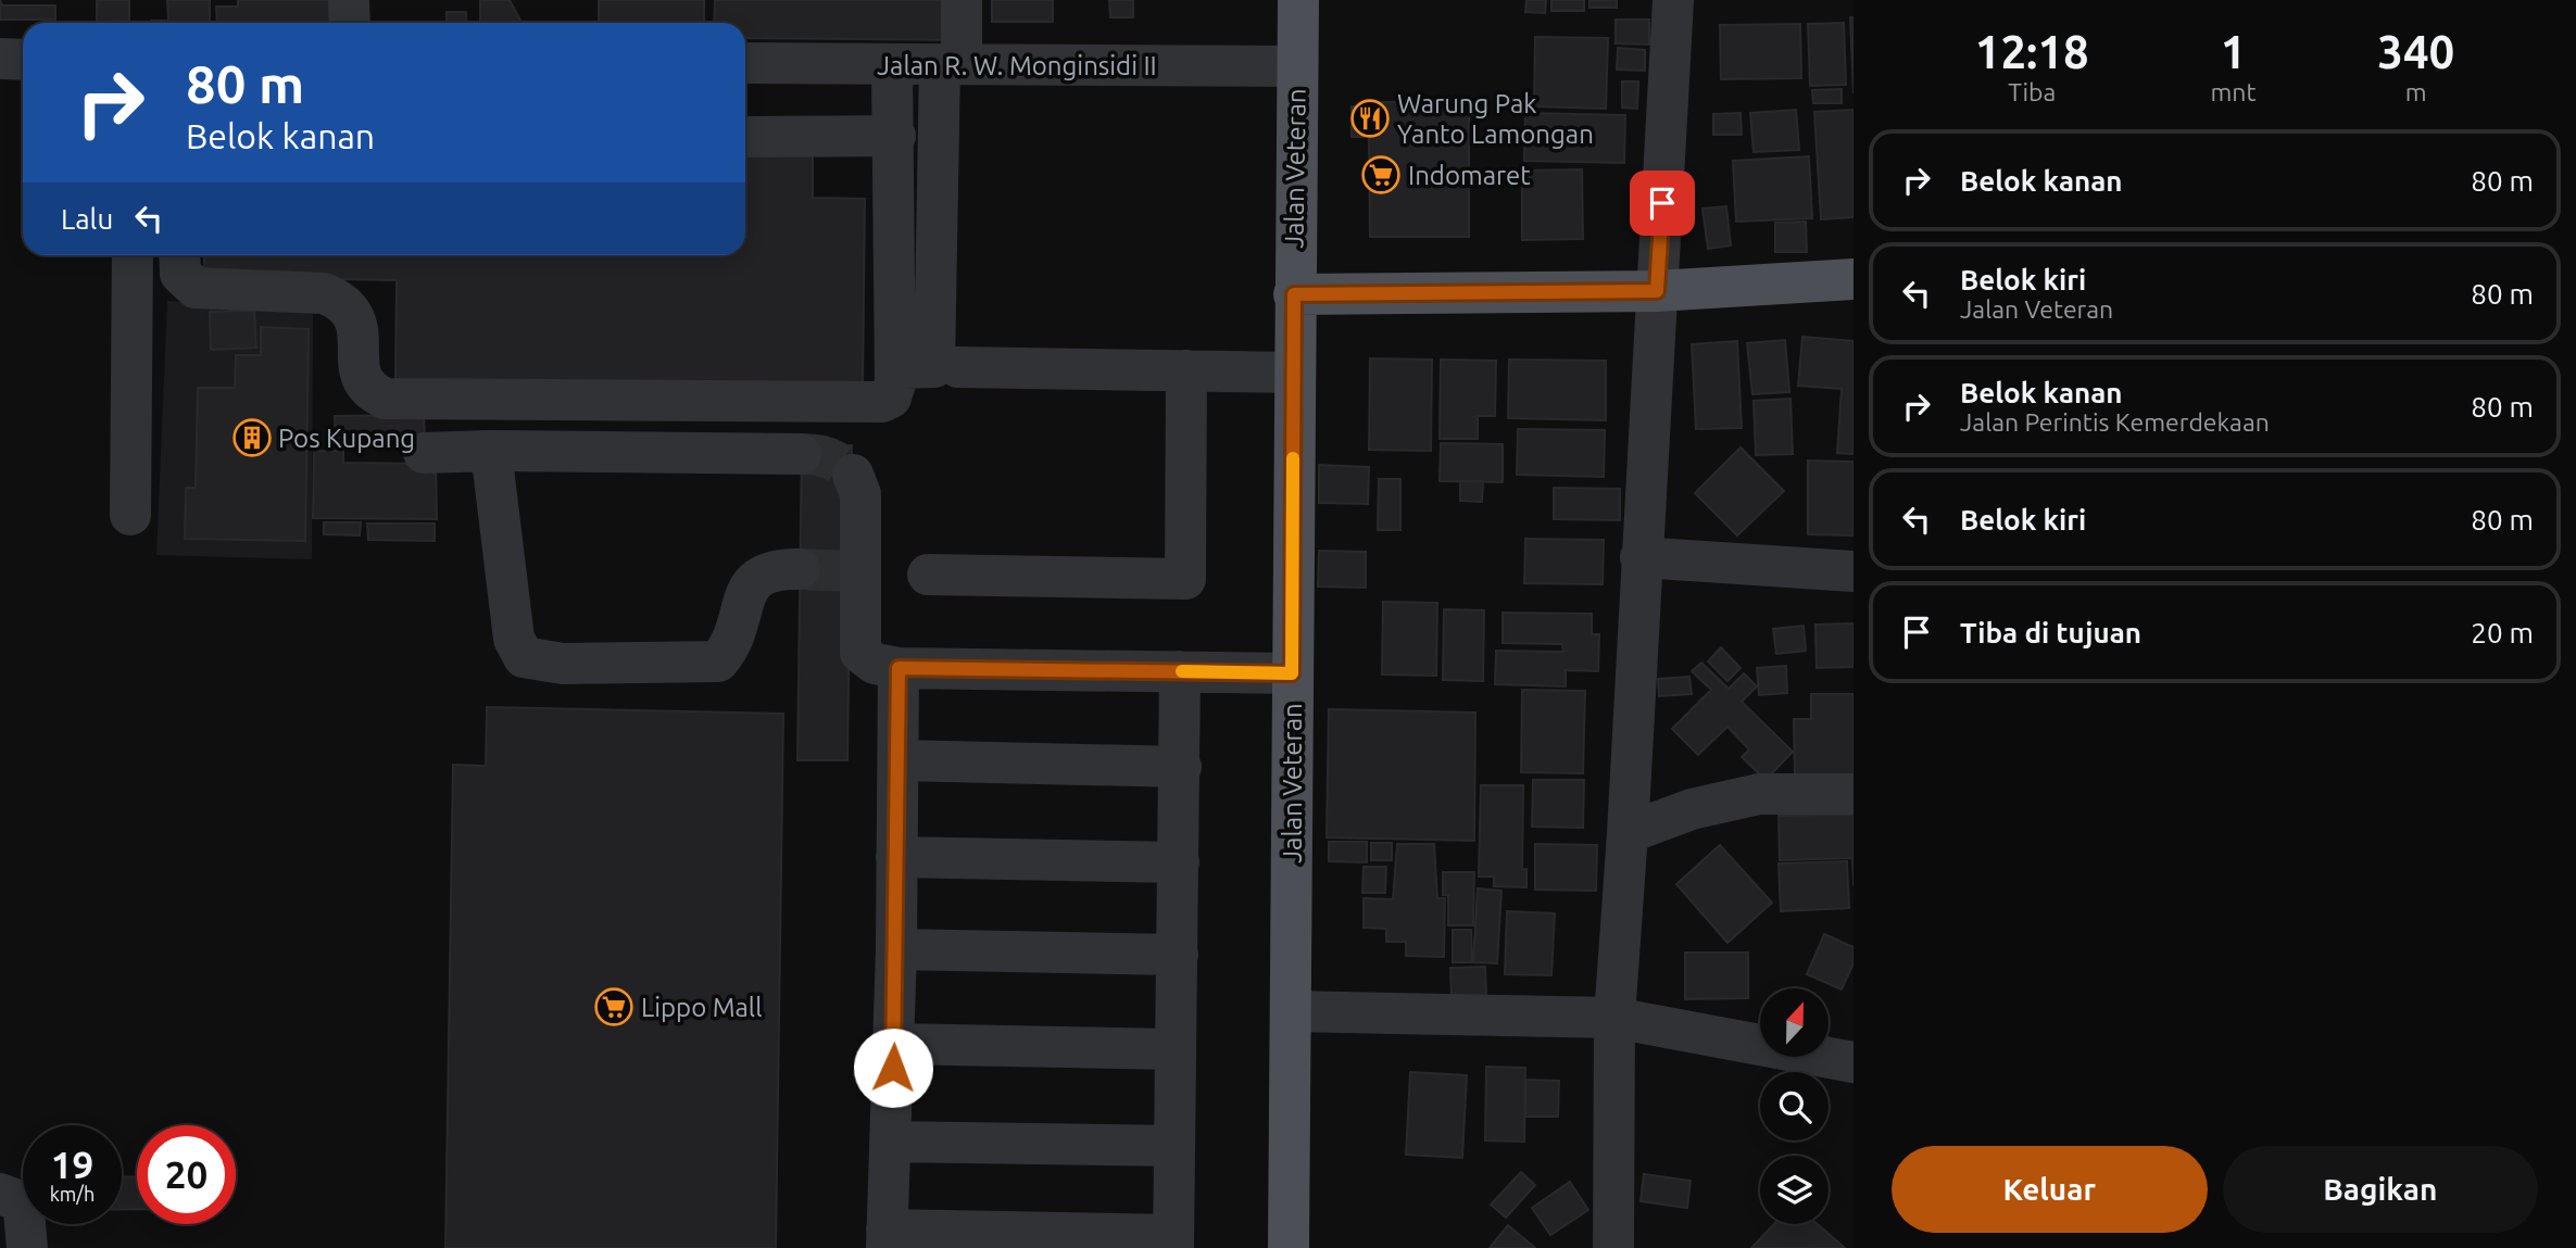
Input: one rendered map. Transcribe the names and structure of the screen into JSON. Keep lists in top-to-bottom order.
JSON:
{
  "streets": {
    "main road": ["Jalan Veteran"],
    "street": ["Jalan R. W. Monginsidi II"]
  },
  "crossings": [
    ["Jalan R. W. Monginsidi II", "Jalan Veteran"]
  ],
  "places": {
    "restaurant": ["Warung Pak Yanto Lamongan"],
    "supermarket": ["Indomaret", "Lippo Mall"],
    "building": ["Pos Kupang"]
  },
  "north": "top",
  "page": {
    "eta": [
      "12:18",
      "Tiba",
      "1",
      "mnt",
      "340",
      "m"
    ],
    "turn": ["80 m", "Belok kanan"],
    "list": [
      {
        "name": "Belok kanan",
        "value": "80 m"
      },
      {
        "name": "Belok kiri",
        "note": "Jalan Veteran",
        "value": "80 m"
      },
      {
        "name": "Belok kanan",
        "note": "Jalan Perintis Kemerdekaan",
        "value": "80 m"
      },
      {
        "name": "Belok kiri",
        "value": "80 m"
      },
      {
        "name": "Tiba di tujuan",
        "value": "20 m"
      }
    ],
    "then": "Lalu",
    "speed": "19 km/h",
    "limit": "20",
    "buttons": ["Keluar", "Bagikan"]
  }
}
